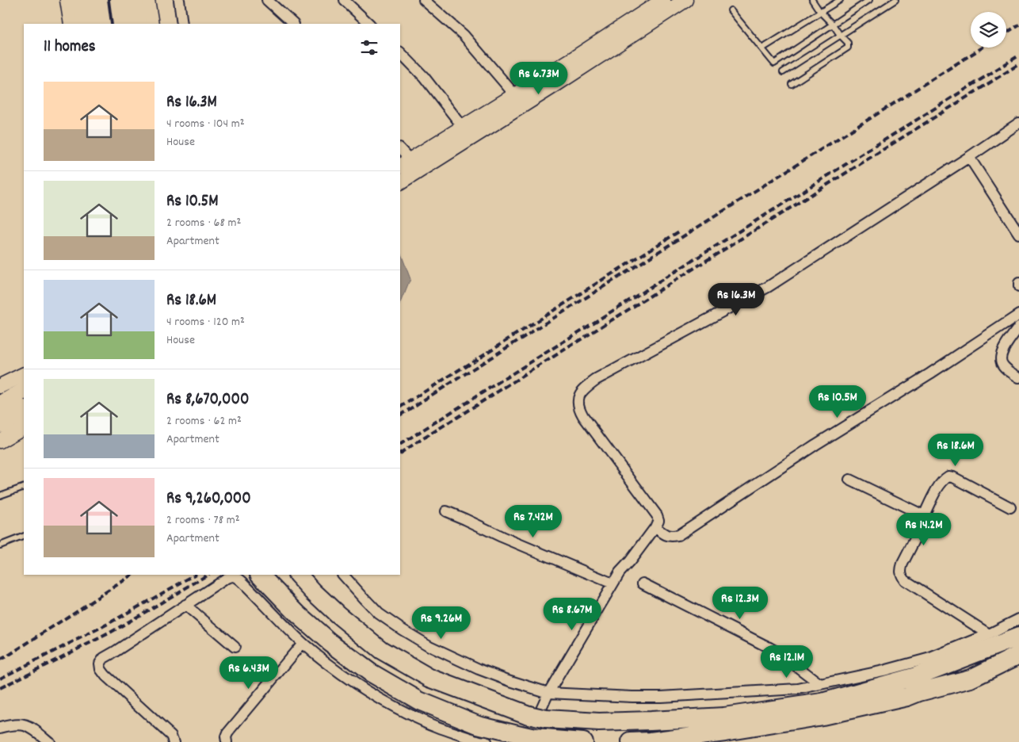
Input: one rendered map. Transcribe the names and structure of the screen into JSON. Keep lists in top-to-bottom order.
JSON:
{
  "page": {
    "heading": "11 homes",
    "price": [
      "Rs 6.73M",
      "Rs 16.3M",
      "Rs 10.5M",
      "Rs 18.6M",
      "Rs 7.42M",
      "Rs 14.2M",
      "Rs 12.3M",
      "Rs 8.67M",
      "Rs 9.26M",
      "Rs 12.1M",
      "Rs 6.43M"
    ],
    "list": [
      {
        "name": "Rs 16.3M",
        "note": "4 rooms · 104 m² · House"
      },
      {
        "name": "Rs 10.5M",
        "note": "2 rooms · 68 m² · Apartment"
      },
      {
        "name": "Rs 18.6M",
        "note": "4 rooms · 120 m² · House"
      },
      {
        "name": "Rs 8,670,000",
        "note": "2 rooms · 62 m² · Apartment"
      },
      {
        "name": "Rs 9,260,000",
        "note": "2 rooms · 78 m² · Apartment"
      }
    ]
  }
}
